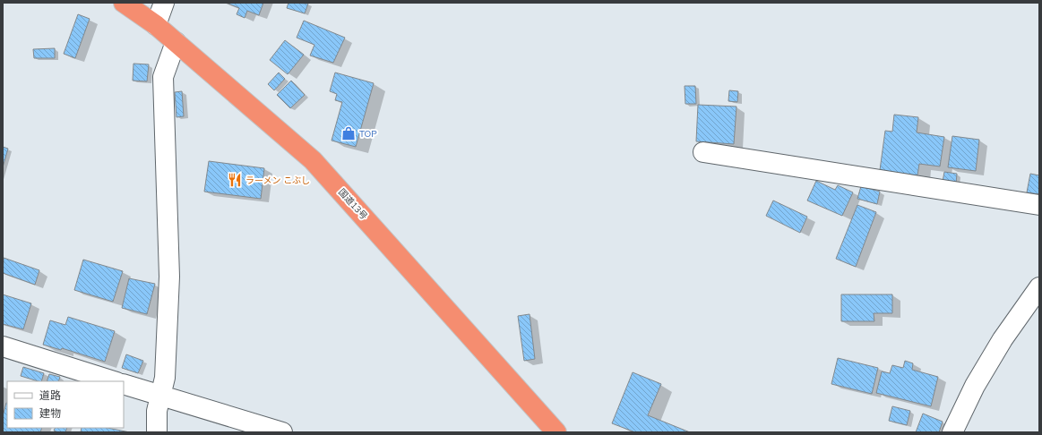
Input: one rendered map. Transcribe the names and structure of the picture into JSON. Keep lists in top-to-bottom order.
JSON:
{
  "streets": {
    "highway": ["国道13号"]
  },
  "places": {
    "shop": ["TOP"],
    "restaurant": ["ラーメン こぶし"]
  },
  "legend": ["道路", "建物"]
}
